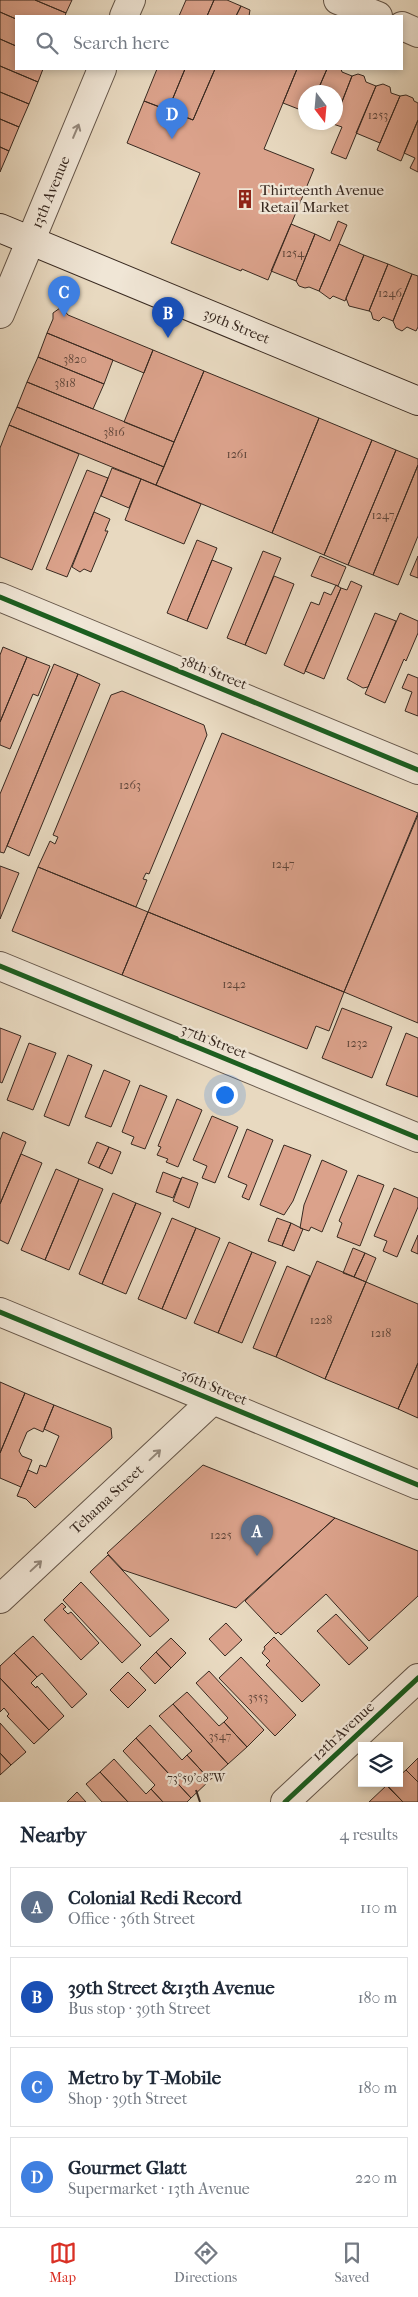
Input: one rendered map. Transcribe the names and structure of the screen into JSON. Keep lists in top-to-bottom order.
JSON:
{
  "streets": {
    "street": [
      "13th Avenue",
      "39th Street",
      "38th Street",
      "37th Street",
      "36th Street",
      "Tehama Street",
      "12th Avenue"
    ]
  },
  "crossings": [
    ["13th Avenue", "39th Street"],
    ["36th Street", "Tehama Street"]
  ],
  "one_way": ["13th Avenue", "Tehama Street"],
  "places": {
    "building": ["Thirteenth Avenue Retail Market"]
  },
  "house_numbers": [
    "1253",
    "1254",
    "1246",
    "3820",
    "3818",
    "3816",
    "1261",
    "1247",
    "1263",
    "1247",
    "1242",
    "1232",
    "1228",
    "1218",
    "1225",
    "3553",
    "3547"
  ],
  "north": "bottom",
  "page": {
    "search": "Search here",
    "pins": [
      "D",
      "C",
      "B",
      "A"
    ],
    "heading": ["Nearby", "4 results"],
    "list": [
      {
        "mark": "A",
        "name": "Colonial Redi Record",
        "note": "Office · 36th Street",
        "value": "110 m"
      },
      {
        "mark": "B",
        "name": "39th Street &13th Avenue",
        "note": "Bus stop · 39th Street",
        "value": "180 m"
      },
      {
        "mark": "C",
        "name": "Metro by T-Mobile",
        "note": "Shop · 39th Street",
        "value": "180 m"
      },
      {
        "mark": "D",
        "name": "Gourmet Glatt",
        "note": "Supermarket · 13th Avenue",
        "value": "220 m"
      }
    ],
    "nav": ["Map", "Directions", "Saved"]
  },
  "coordinates": ["73°59'08\"W"]
}
